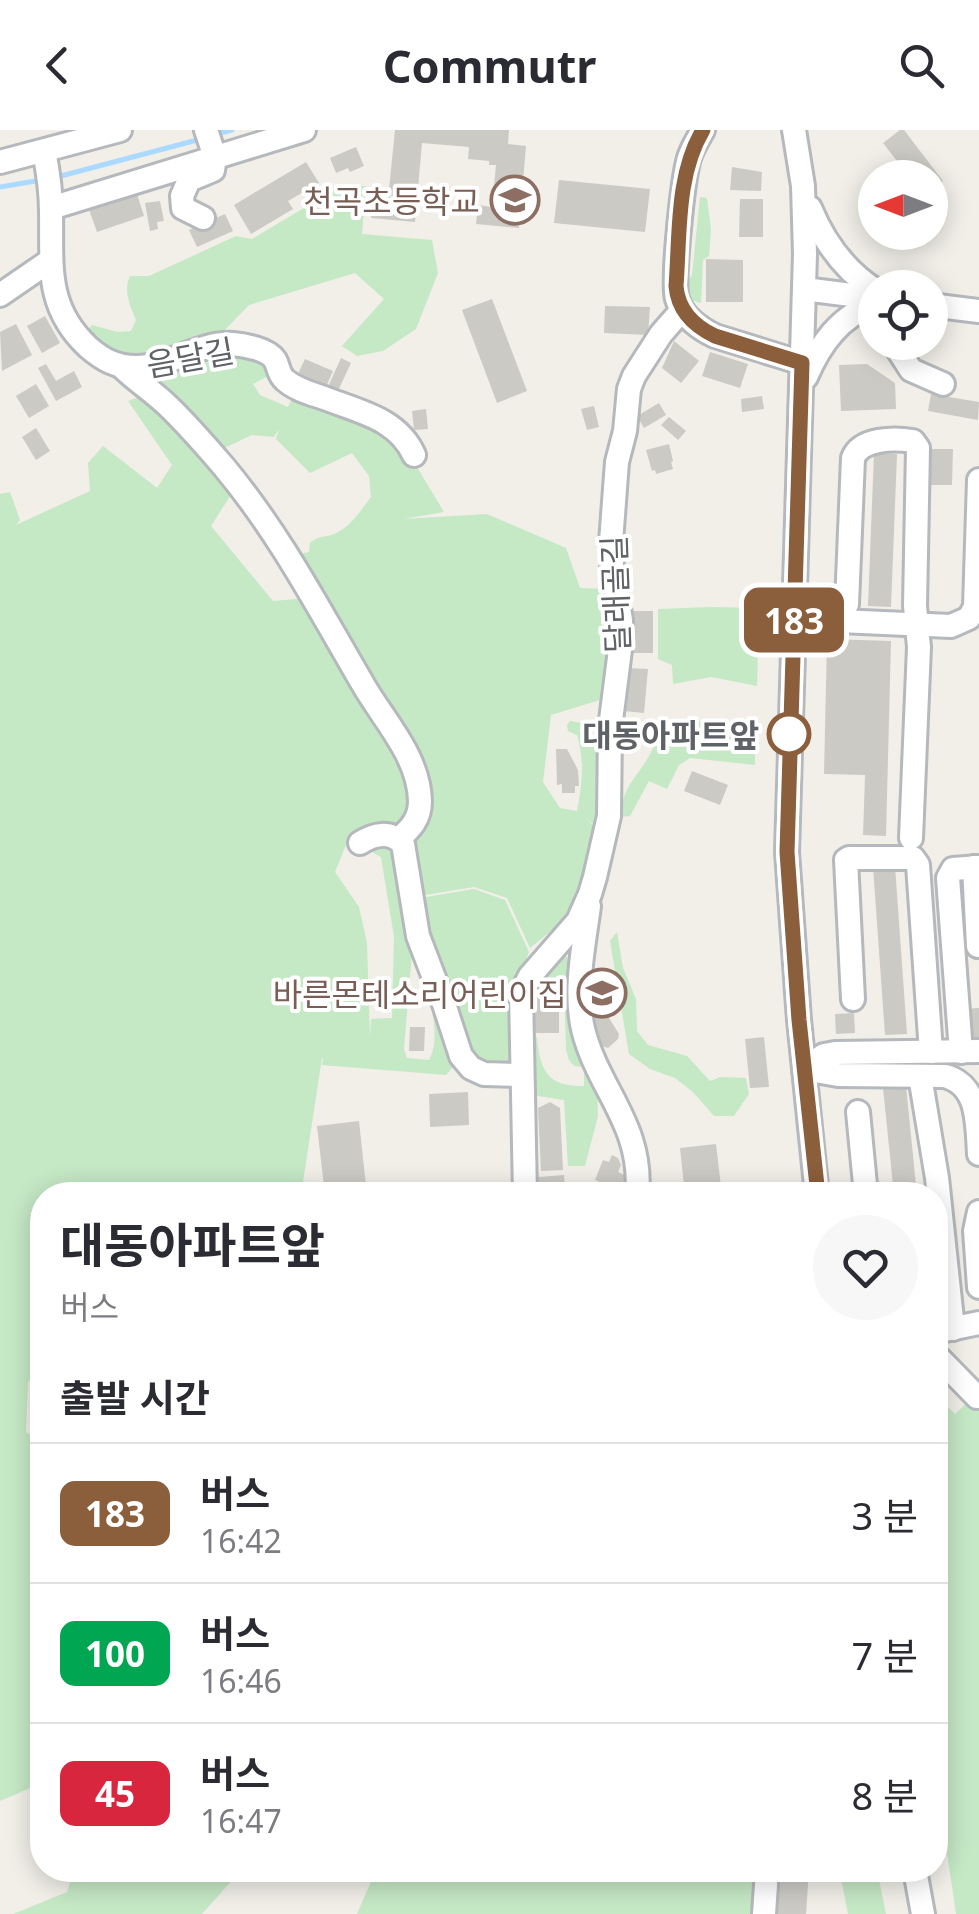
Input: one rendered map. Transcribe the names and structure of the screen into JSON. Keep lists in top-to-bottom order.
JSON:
{
  "streets": {
    "street": ["음달길", "달래골길"]
  },
  "places": {
    "school or university": ["천곡초등학교", "바른몬테소리어린이집"],
    "other": ["대동아파트앞"]
  },
  "lines": ["bus line 183"],
  "north": "left",
  "page": {
    "header": "Commutr",
    "on_map": "183",
    "heading": [
      ["대동아파트앞", "버스"],
      "출발 시간"
    ],
    "list": [
      {
        "mark": "183",
        "name": "버스",
        "note": "16:42",
        "value": "3 분"
      },
      {
        "mark": "100",
        "name": "버스",
        "note": "16:46",
        "value": "7 분"
      },
      {
        "mark": "45",
        "name": "버스",
        "note": "16:47",
        "value": "8 분"
      }
    ]
  }
}
